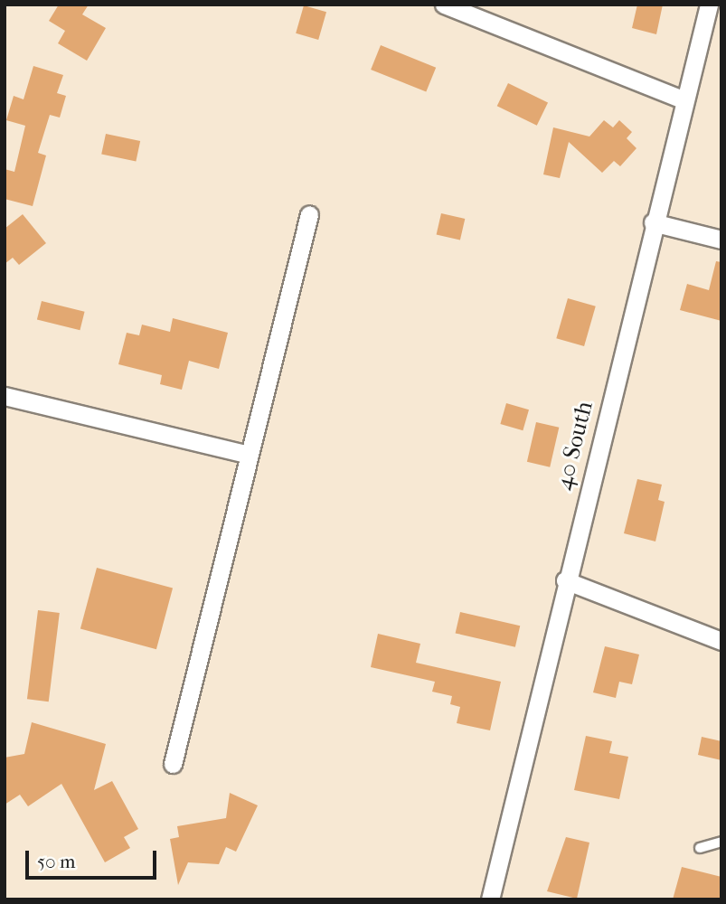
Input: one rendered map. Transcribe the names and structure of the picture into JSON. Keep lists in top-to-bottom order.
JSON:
{
  "streets": {
    "street": ["40 South"]
  },
  "scale_bar": "50 m"
}
